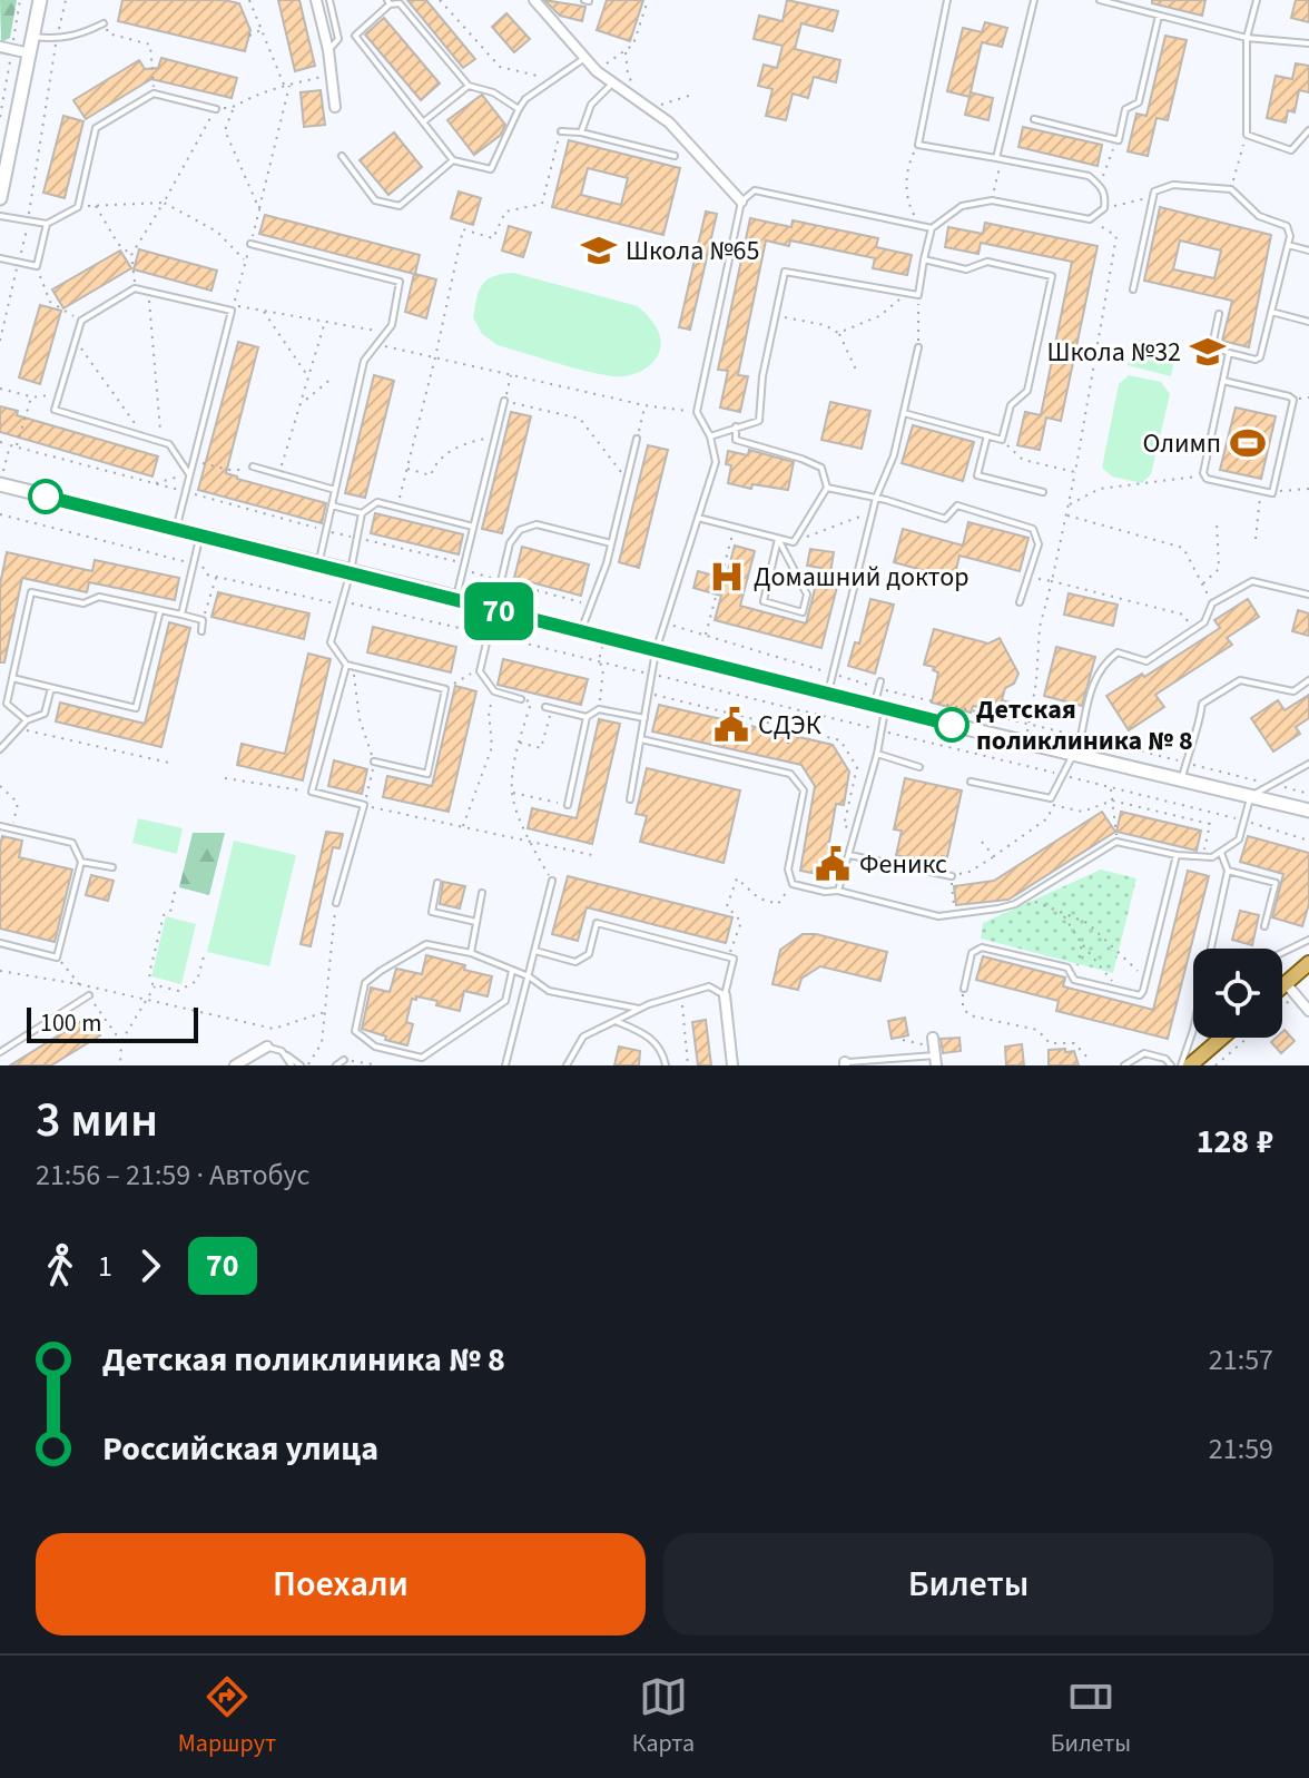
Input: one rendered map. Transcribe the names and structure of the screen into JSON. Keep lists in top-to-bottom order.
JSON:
{
  "places": {
    "school or university": ["Школа №65", "Школа №32"],
    "sports": ["Олимп"],
    "hospital": ["Домашний доктор"],
    "public building": ["СДЭК", "Феникс"],
    "other": ["Детская поликлиника № 8"]
  },
  "lines": ["bus line 70"],
  "scale_bar": "100 m",
  "page": {
    "on_map": "70",
    "scale": "100 m",
    "heading": ["3 мин", "21:56 – 21:59 · Автобус", "128 ₽"],
    "legs": ["1", "70"],
    "list": [
      {
        "name": "Детская поликлиника № 8",
        "value": "21:57"
      },
      {
        "name": "Российская улица",
        "value": "21:59"
      }
    ],
    "buttons": ["Поехали", "Билеты"],
    "tabs": ["Маршрут", "Карта", "Билеты"]
  }
}
